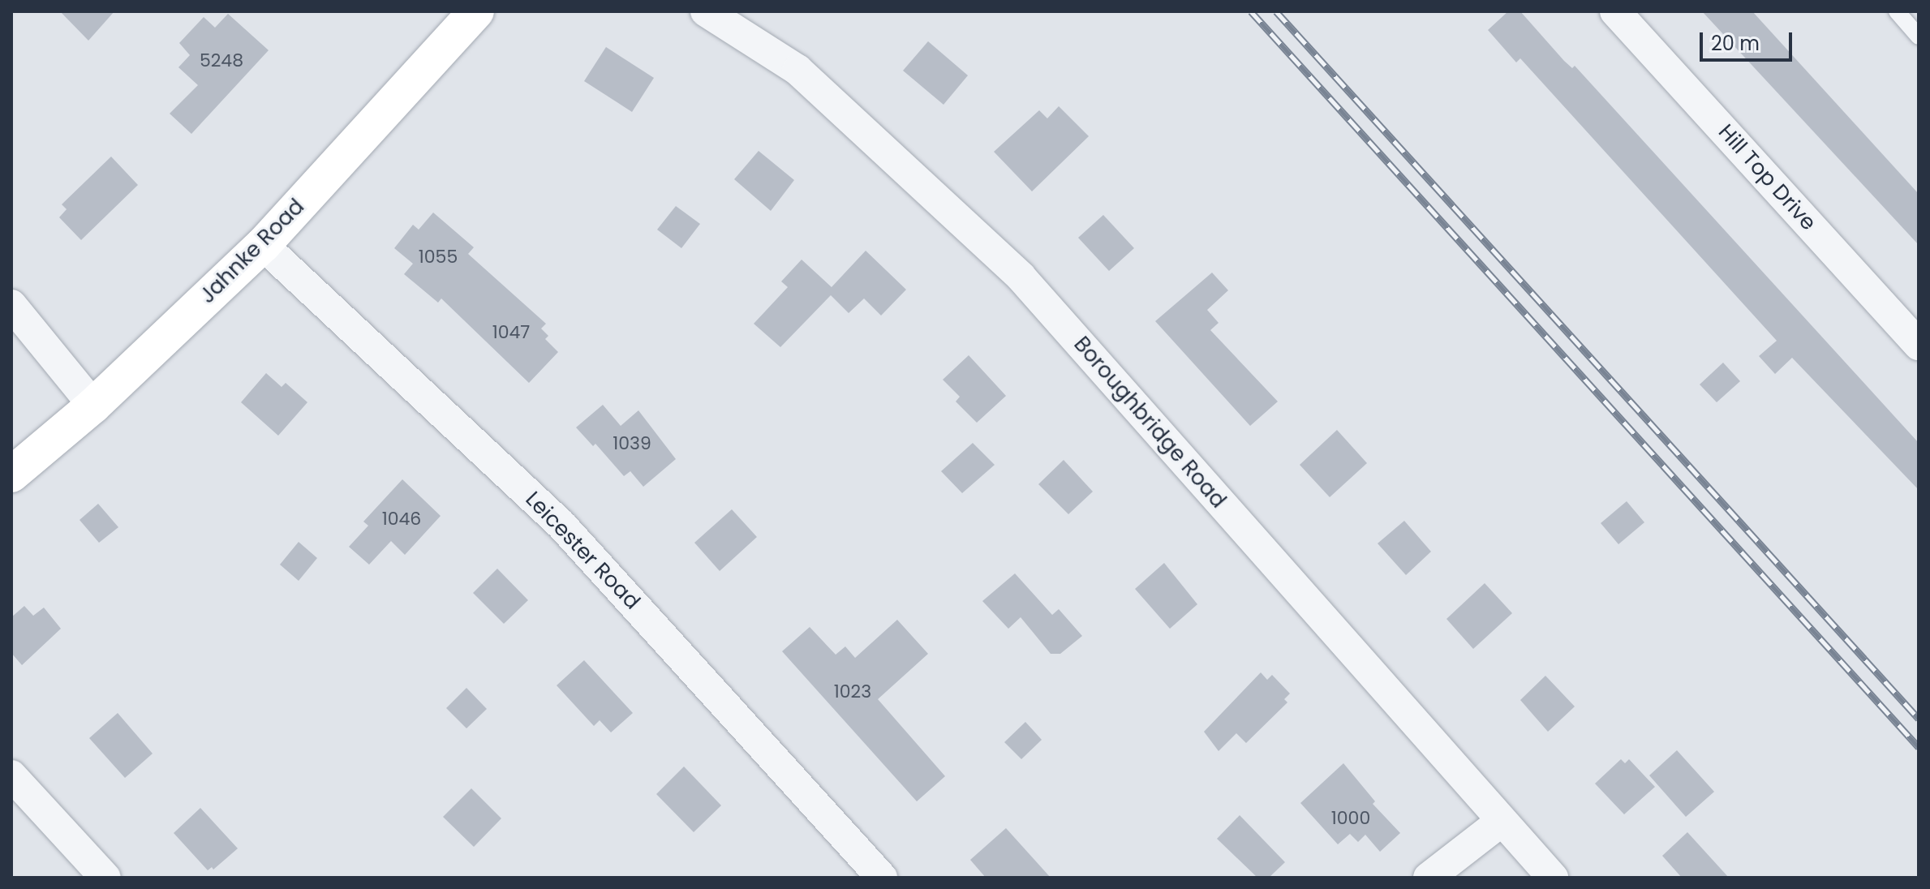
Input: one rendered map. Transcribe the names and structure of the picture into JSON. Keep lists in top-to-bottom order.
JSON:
{
  "streets": {
    "main road": ["Jahnke Road"],
    "street": ["Hill Top Drive", "Boroughbridge Road", "Leicester Road"]
  },
  "crossings": [
    ["Jahnke Road", "Leicester Road"]
  ],
  "house_numbers": [
    "5248",
    "1055",
    "1047",
    "1039",
    "1046",
    "1023",
    "1000"
  ],
  "scale_bar": "20 m"
}
